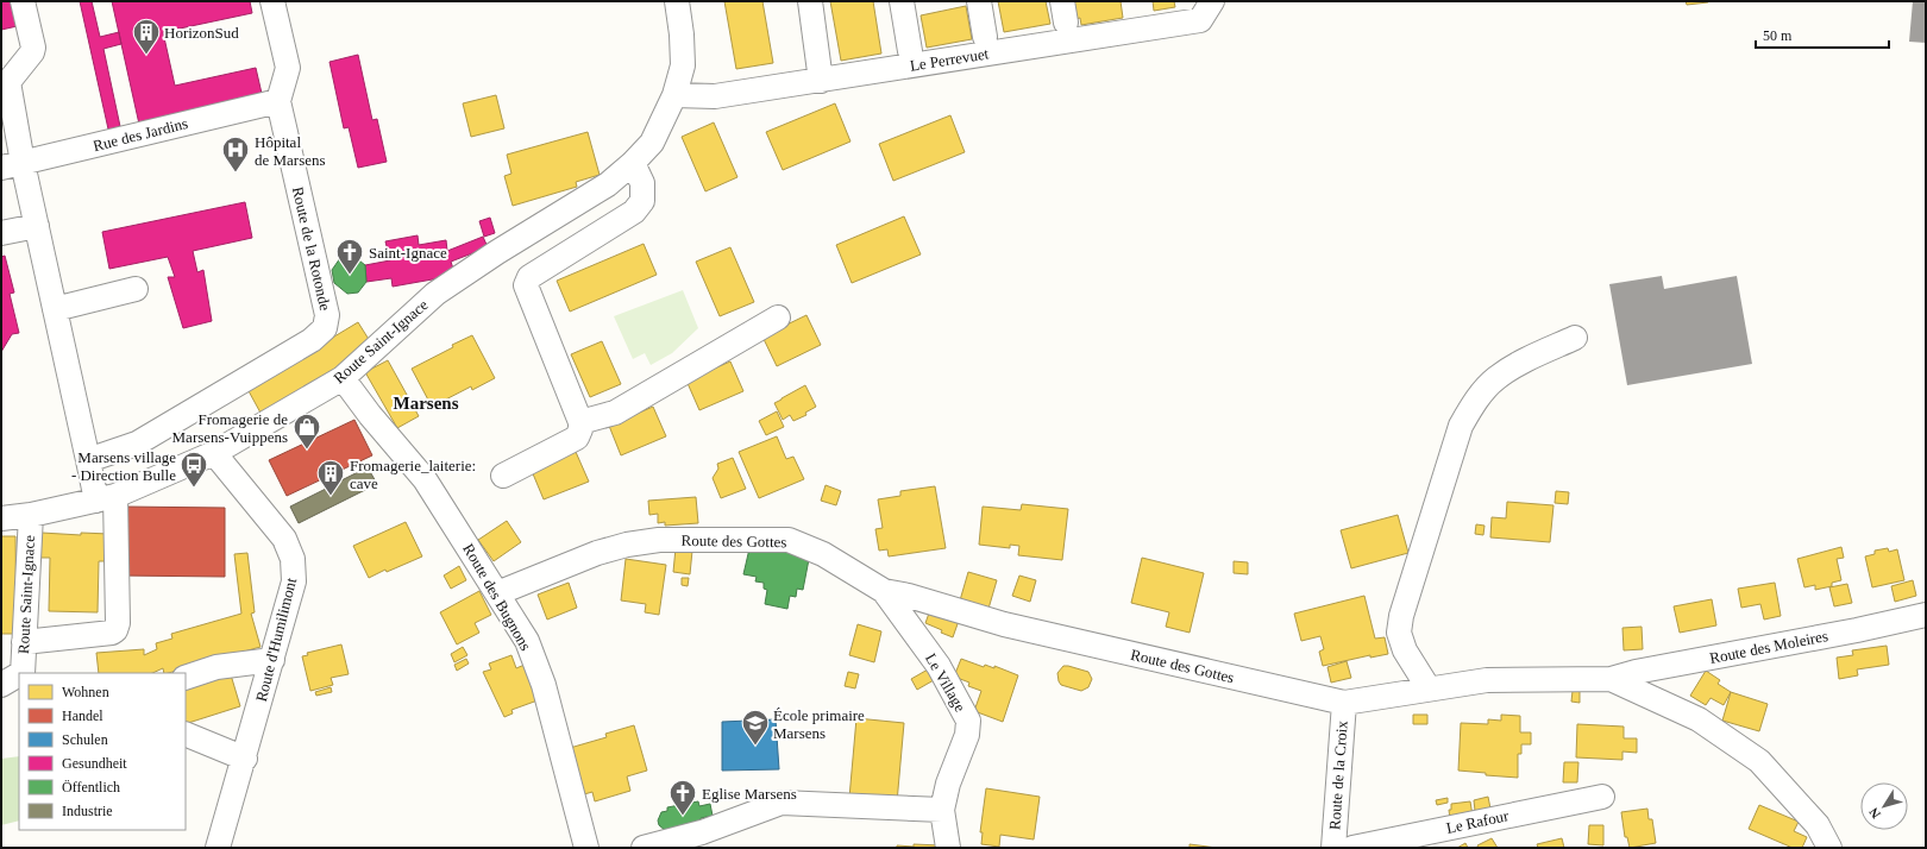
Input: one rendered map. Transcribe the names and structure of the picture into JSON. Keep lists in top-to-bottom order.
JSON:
{
  "streets": {
    "street": [
      "Le Perrevuet",
      "Rue des Jardins",
      "Route de la Rotonde",
      "Route Saint-Ignace",
      "Route des Gottes",
      "Route des Bugnons",
      "Route d'Humilimont",
      "Route des Moleires",
      "Le Village",
      "Route de la Croix",
      "Le Rafour"
    ]
  },
  "crossings": [
    ["Le Perrevuet", "Route Saint-Ignace"],
    ["Rue des Jardins", "Route de la Rotonde"],
    ["Route Saint-Ignace", "Route des Bugnons"],
    ["Route Saint-Ignace", "Route d'Humilimont"],
    ["Route des Gottes", "Route des Bugnons"],
    ["Route des Gottes", "Route des Moleires"],
    ["Route des Gottes", "Le Village"],
    ["Route des Gottes", "Route de la Croix"]
  ],
  "districts": ["Marsens"],
  "places": {
    "building": ["HorizonSud", "Fromagerie_laiterie: cave"],
    "hospital": ["Hôpital de Marsens"],
    "church": ["Saint-Ignace", "Eglise Marsens"],
    "shop": ["Fromagerie de Marsens-Vuippens"],
    "bus stop": ["Marsens village - Direction Bulle"],
    "school or university": ["École primaire Marsens"]
  },
  "legend": [
    "Wohnen",
    "Handel",
    "Schulen",
    "Gesundheit",
    "Öffentlich",
    "Industrie"
  ],
  "scale_bar": "50 m",
  "north": "bottom left"
}
